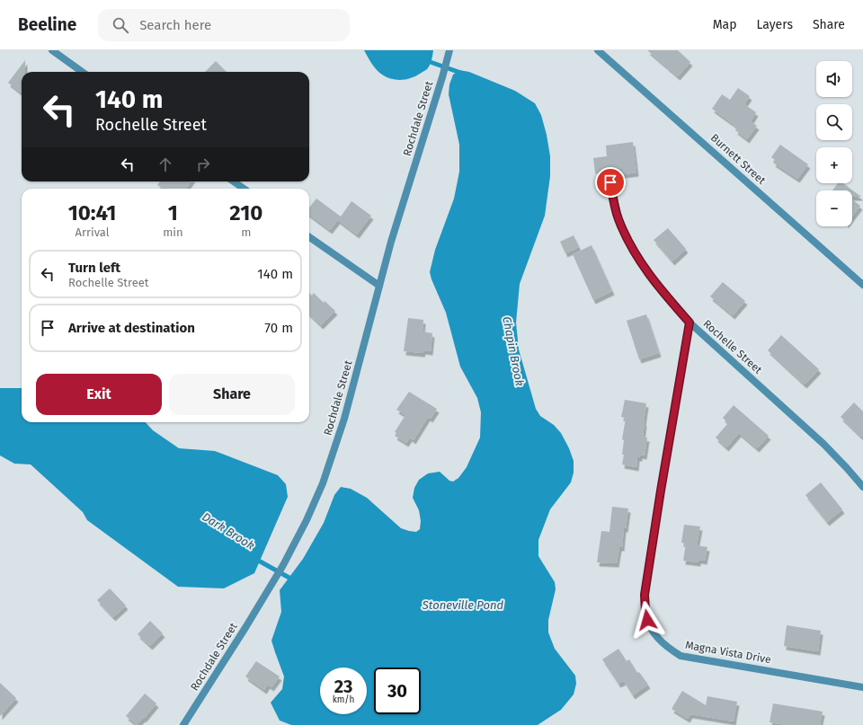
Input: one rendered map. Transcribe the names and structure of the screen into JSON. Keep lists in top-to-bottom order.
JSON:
{
  "streets": {
    "street": [
      "Rochdale Street",
      "Burnett Street",
      "Rochelle Street",
      "Magna Vista Drive"
    ]
  },
  "crossings": [
    ["Rochelle Street", "Magna Vista Drive"]
  ],
  "water": ["Chapin Brook", "Dark Brook", "Stoneville Pond"],
  "page": {
    "header": "Beeline",
    "search": "Search here",
    "nav": ["Map", "Layers", "Share"],
    "map_buttons": ["+", "−"],
    "turn": ["140 m", "Rochelle Street"],
    "eta": [
      "10:41",
      "Arrival",
      "1",
      "min",
      "210",
      "m"
    ],
    "list": [
      {
        "name": "Turn left",
        "note": "Rochelle Street",
        "value": "140 m"
      },
      {
        "name": "Arrive at destination",
        "value": "70 m"
      }
    ],
    "buttons": ["Exit", "Share"],
    "speed": "23 km/h",
    "limit": "30"
  }
}
